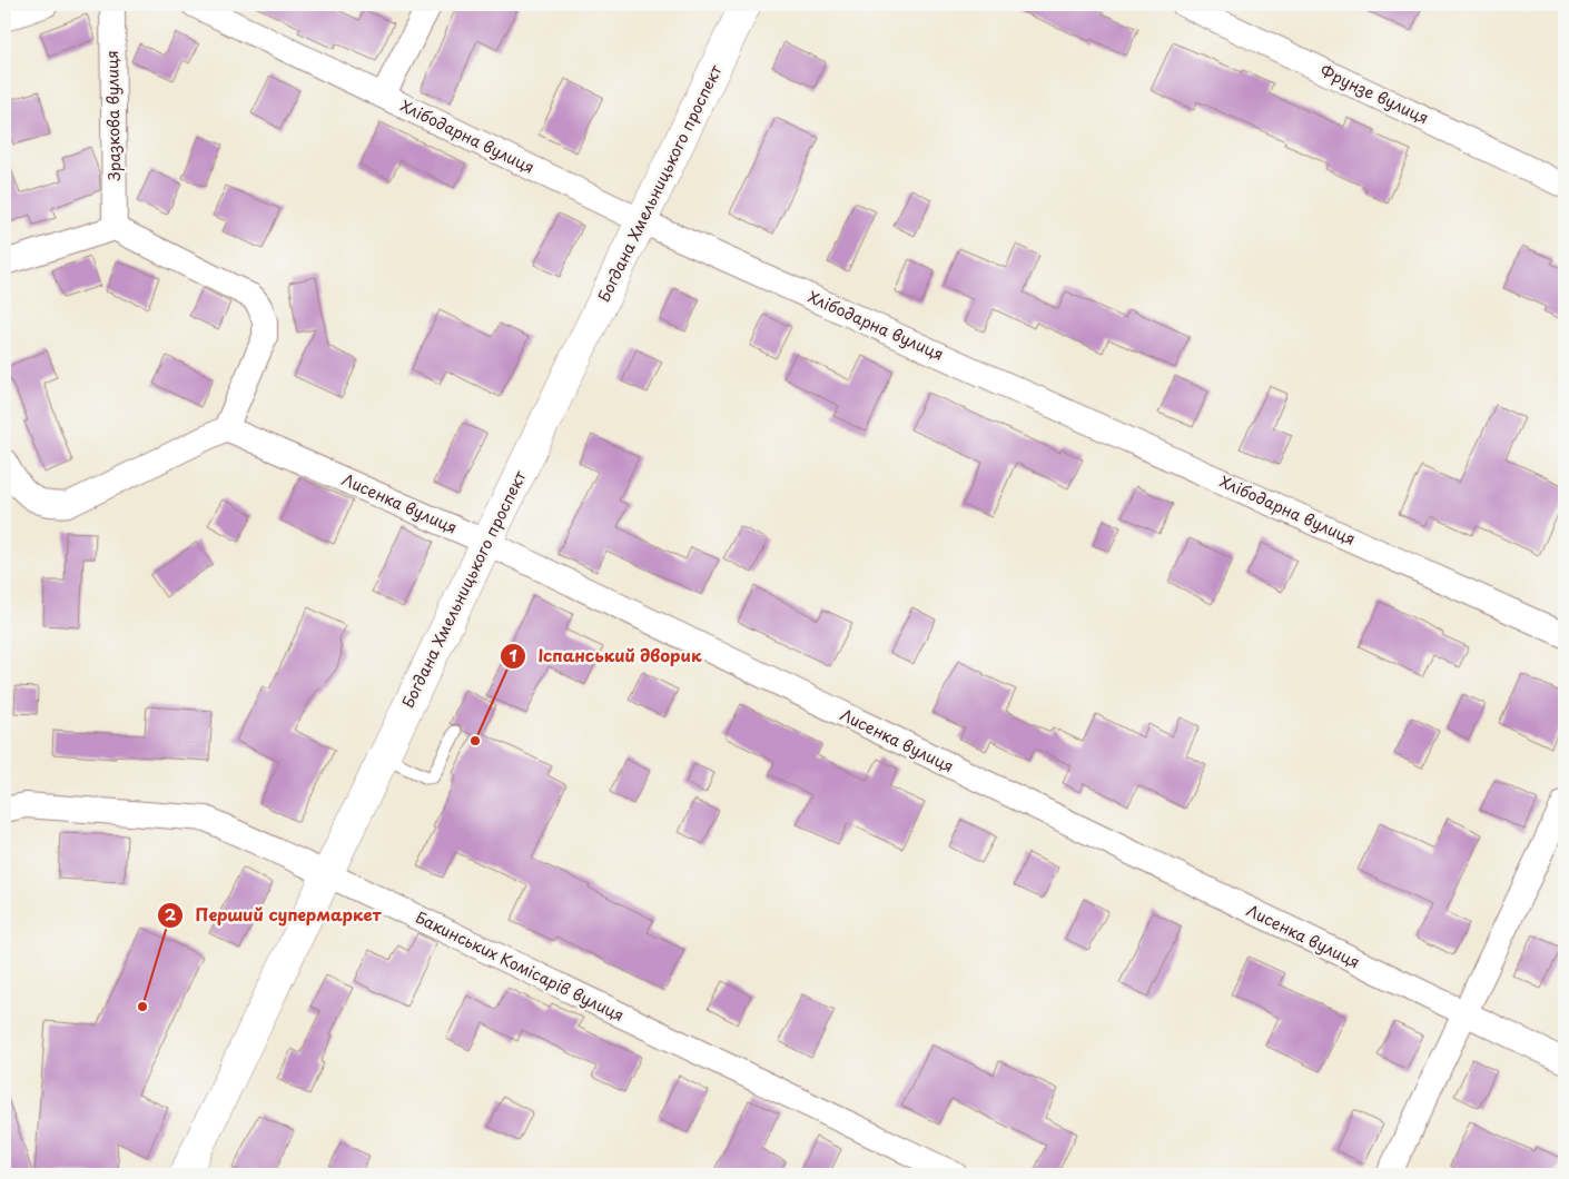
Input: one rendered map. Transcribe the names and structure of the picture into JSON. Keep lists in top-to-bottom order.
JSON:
{
  "streets": {
    "main road": ["Богдана Хмельницького проспект"],
    "street": [
      "Фрунзе вулиця",
      "Зразкова вулиця",
      "Хлібодарна вулиця",
      "Лисенка вулиця",
      "Бакинських Комісарів вулиця"
    ]
  },
  "crossings": [
    ["Хлібодарна вулиця", "Богдана Хмельницького проспект"],
    ["Богдана Хмельницького проспект", "Лисенка вулиця"],
    ["Богдана Хмельницького проспект", "Бакинських Комісарів вулиця"]
  ],
  "places": ["Іспанський дворик", "Перший супермаркет"]
}
